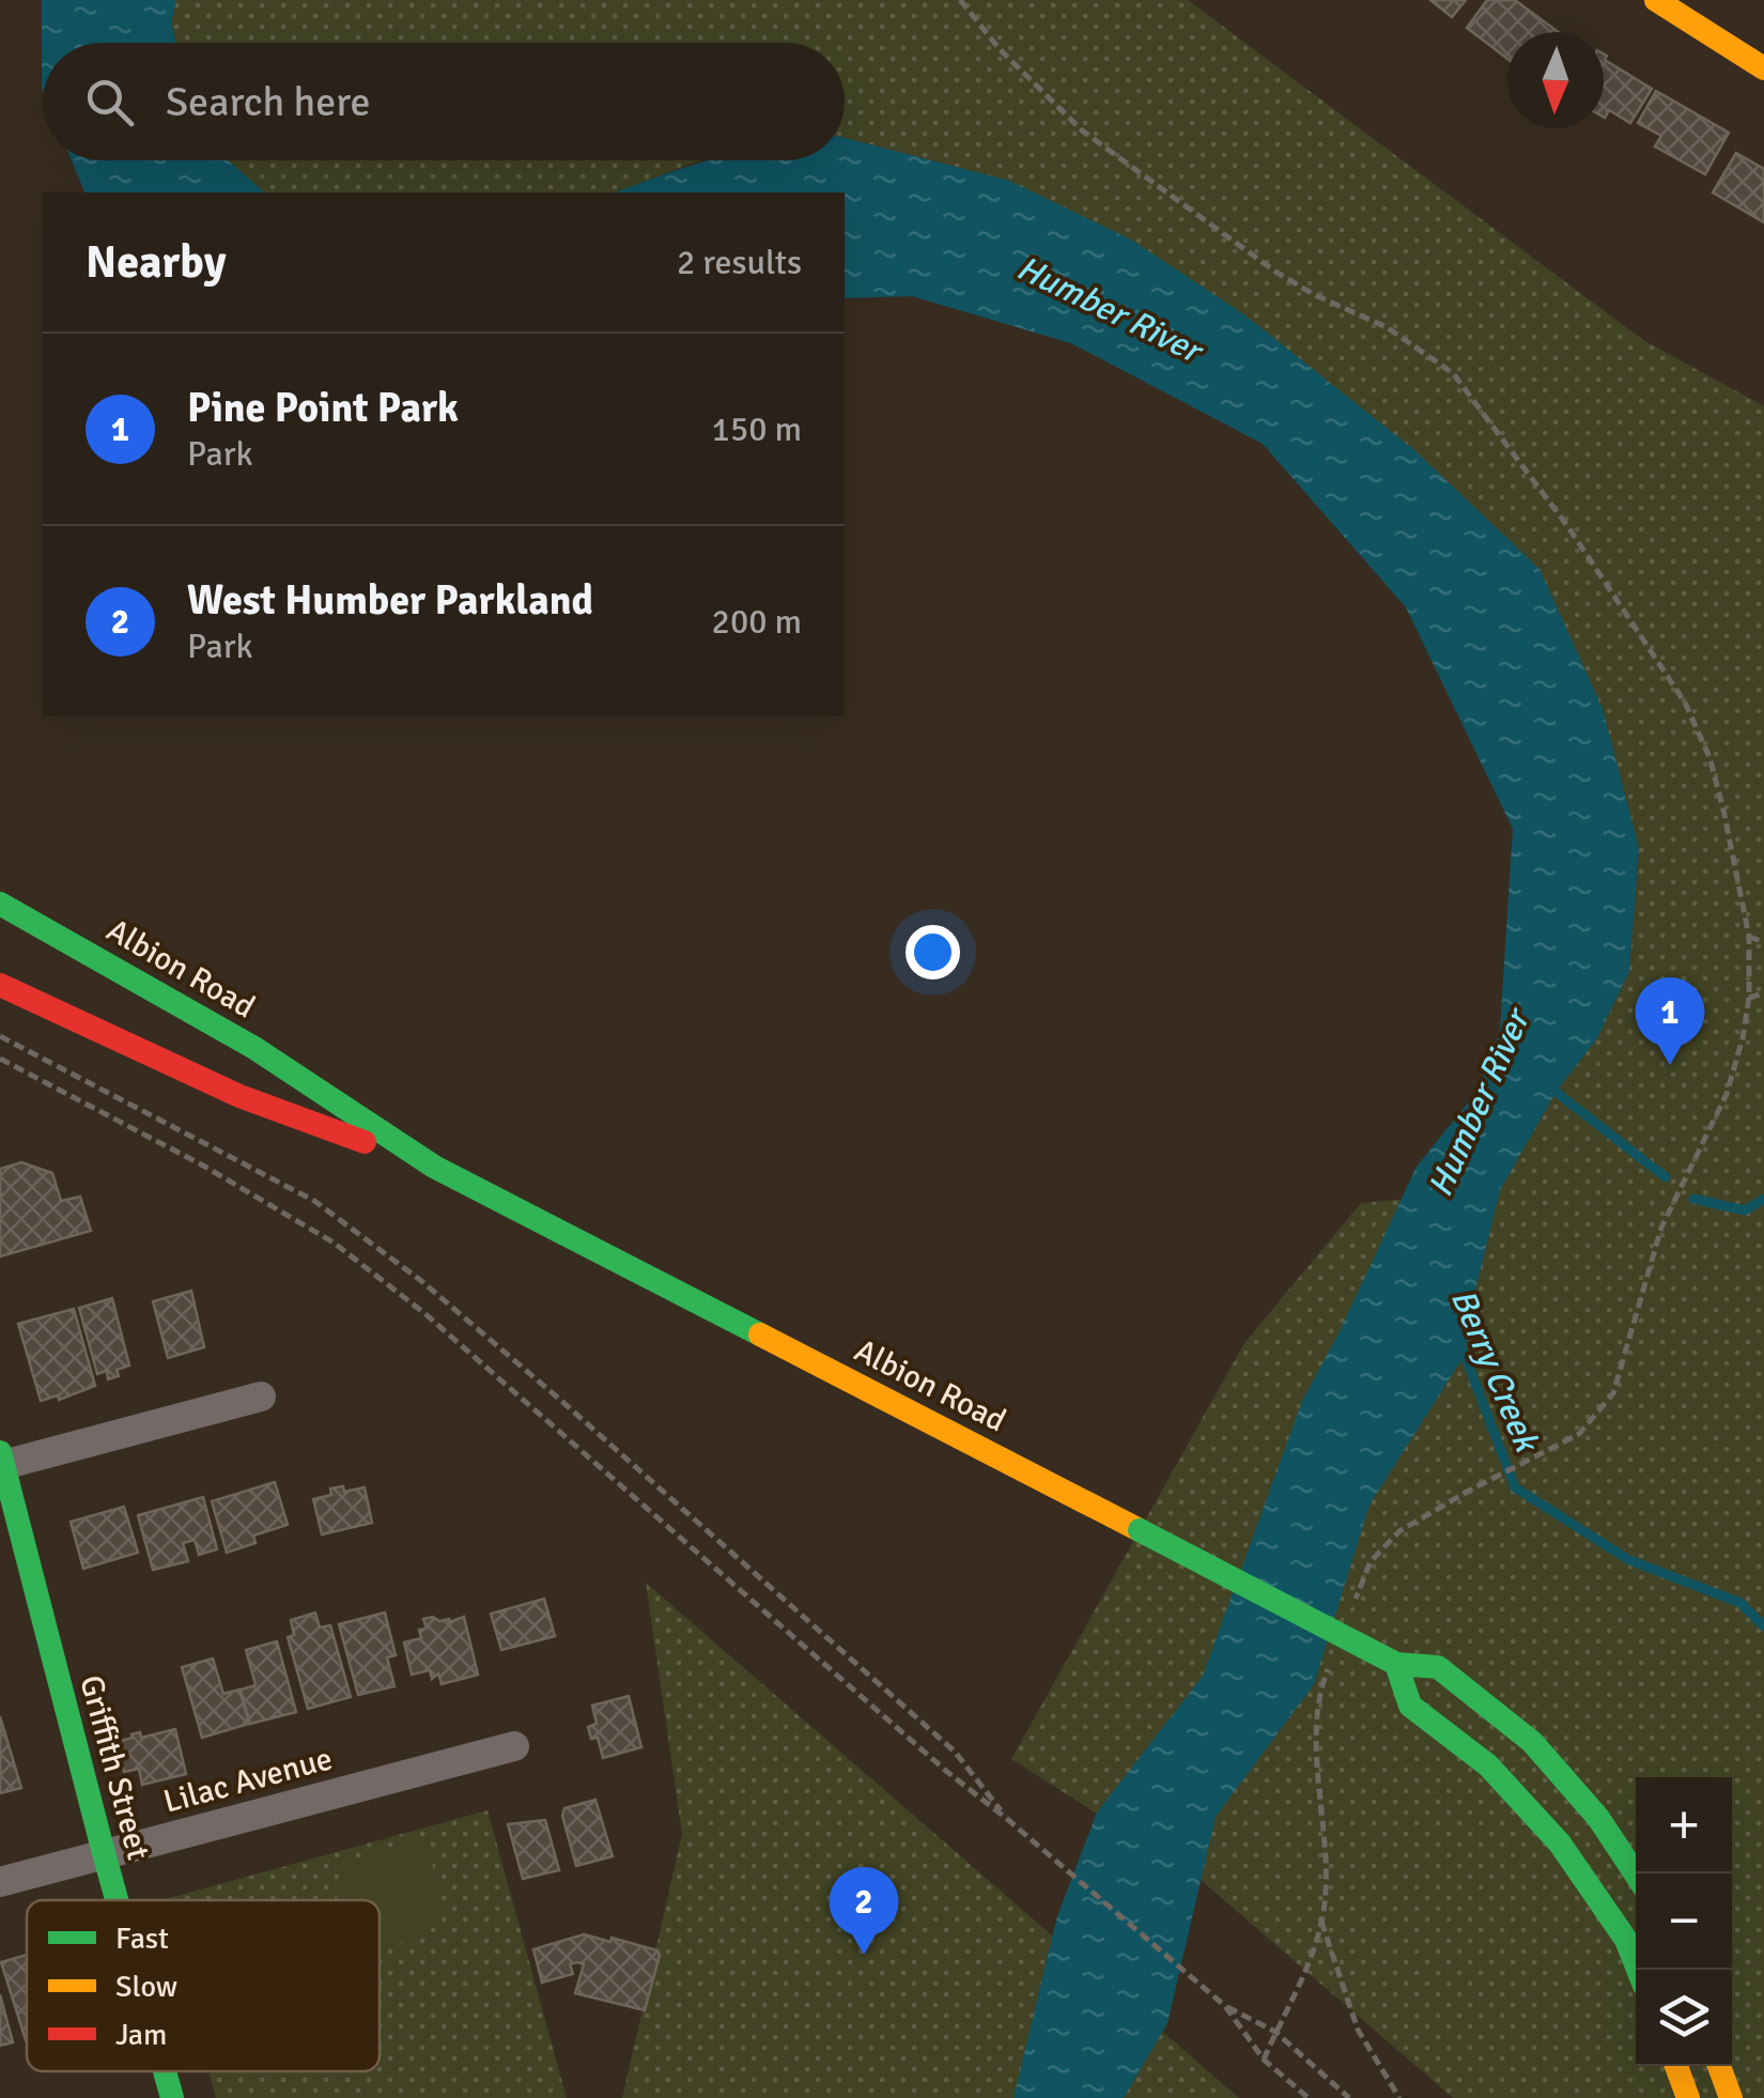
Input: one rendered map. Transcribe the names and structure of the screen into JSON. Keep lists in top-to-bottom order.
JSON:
{
  "streets": {
    "main road": ["Albion Road", "Griffith Street"],
    "street": ["Lilac Avenue"]
  },
  "crossings": [
    ["Griffith Street", "Lilac Avenue"]
  ],
  "water": ["Humber River", "Berry Creek"],
  "legend": ["Fast", "Slow", "Jam"],
  "north": "bottom",
  "page": {
    "search": "Search here",
    "heading": ["Nearby", "2 results"],
    "list": [
      {
        "mark": "1",
        "name": "Pine Point Park",
        "note": "Park",
        "value": "150 m"
      },
      {
        "mark": "2",
        "name": "West Humber Parkland",
        "note": "Park",
        "value": "200 m"
      }
    ],
    "pins": ["1", "2"],
    "map_buttons": ["+", "−"]
  }
}
